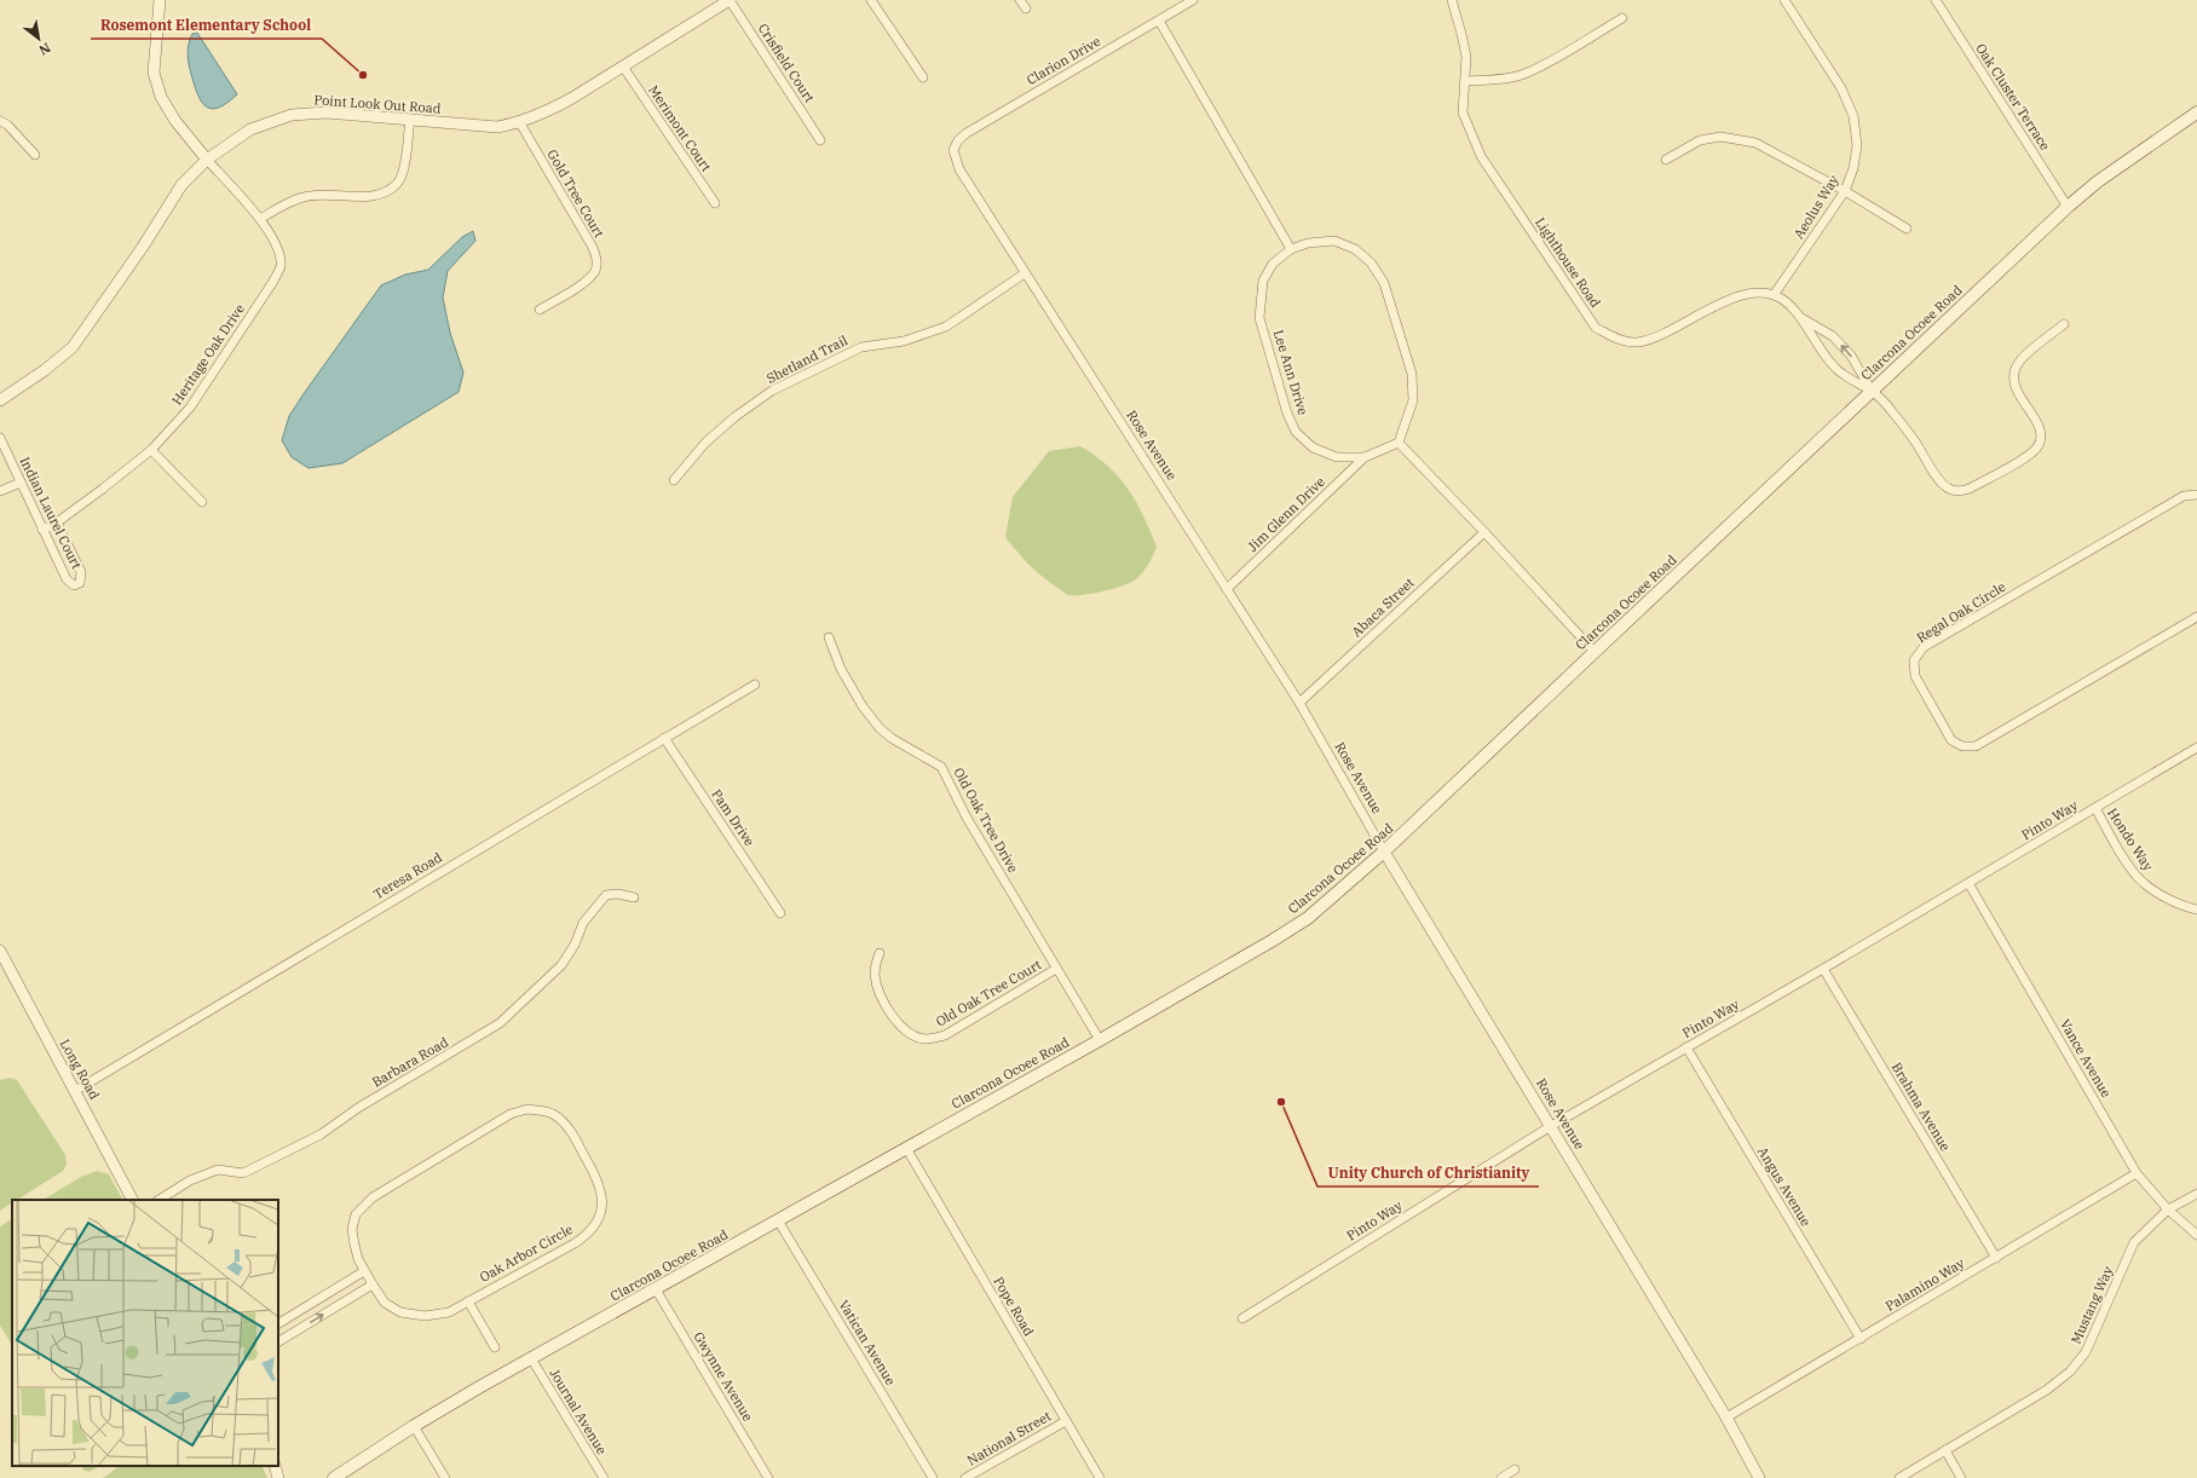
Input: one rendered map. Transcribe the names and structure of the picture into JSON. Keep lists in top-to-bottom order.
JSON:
{
  "streets": {
    "main road": ["Clarcona Ocoee Road"],
    "street": [
      "Clarion Drive",
      "Crisfield Court",
      "Oak Cluster Terrace",
      "Point Look Out Road",
      "Merimont Court",
      "Gold Tree Court",
      "Aeolus Way",
      "Lighthouse Road",
      "Heritage Oak Drive",
      "Shetland Trail",
      "Lee Ann Drive",
      "Rose Avenue",
      "Indian Laurel Court",
      "Jim Glenn Drive",
      "Abaca Street",
      "Regal Oak Circle",
      "Pam Drive",
      "Old Oak Tree Drive",
      "Pinto Way",
      "Hondo Way",
      "Teresa Road",
      "Old Oak Tree Court",
      "Vance Avenue",
      "Barbara Road",
      "Long Road",
      "Brahma Avenue",
      "Angus Avenue",
      "Oak Arbor Circle",
      "Palamino Way",
      "Mustang Way",
      "Pope Road",
      "Vatican Avenue",
      "Gwynne Avenue",
      "Journal Avenue",
      "National Street"
    ]
  },
  "crossings": [
    ["Clarion Drive", "Rose Avenue"],
    ["Crisfield Court", "Point Look Out Road"],
    ["Oak Cluster Terrace", "Clarcona Ocoee Road"],
    ["Point Look Out Road", "Merimont Court"],
    ["Point Look Out Road", "Gold Tree Court"],
    ["Point Look Out Road", "Heritage Oak Drive"],
    ["Aeolus Way", "Lighthouse Road"],
    ["Clarcona Ocoee Road", "Rose Avenue"],
    ["Clarcona Ocoee Road", "Old Oak Tree Drive"],
    ["Clarcona Ocoee Road", "Pope Road"],
    ["Clarcona Ocoee Road", "Vatican Avenue"],
    ["Clarcona Ocoee Road", "Gwynne Avenue"],
    ["Clarcona Ocoee Road", "Journal Avenue"],
    ["Heritage Oak Drive", "Indian Laurel Court"],
    ["Shetland Trail", "Rose Avenue"],
    ["Lee Ann Drive", "Jim Glenn Drive"],
    ["Rose Avenue", "Jim Glenn Drive"],
    ["Rose Avenue", "Abaca Street"],
    ["Rose Avenue", "Pinto Way"],
    ["Rose Avenue", "Palamino Way"],
    ["Pam Drive", "Teresa Road"],
    ["Old Oak Tree Drive", "Old Oak Tree Court"],
    ["Pinto Way", "Hondo Way"],
    ["Pinto Way", "Vance Avenue"],
    ["Pinto Way", "Brahma Avenue"],
    ["Pinto Way", "Angus Avenue"],
    ["Teresa Road", "Long Road"],
    ["Vance Avenue", "Palamino Way"],
    ["Vance Avenue", "Mustang Way"],
    ["Brahma Avenue", "Palamino Way"],
    ["Angus Avenue", "Palamino Way"],
    ["Pope Road", "National Street"]
  ],
  "places": ["Rosemont Elementary School", "Unity Church of Christianity"],
  "north": "bottom right"
}
